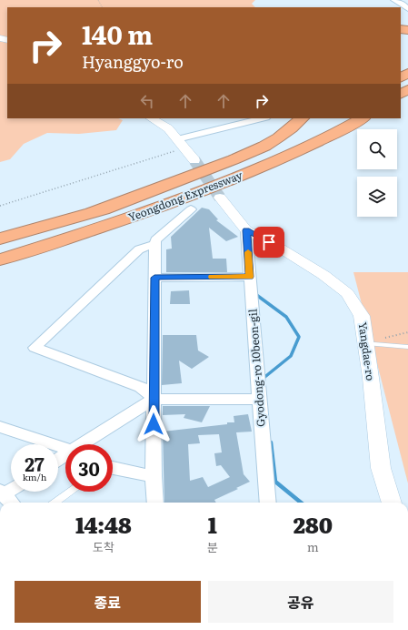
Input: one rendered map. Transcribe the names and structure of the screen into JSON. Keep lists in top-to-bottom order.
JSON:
{
  "streets": {
    "highway": ["Yeongdong Expressway"],
    "street": ["Yangdae-ro", "Gyodong-ro 10beon-gil"]
  },
  "crossings": [
    ["Yangdae-ro", "Gyodong-ro 10beon-gil"]
  ],
  "page": {
    "turn": ["140 m", "Hyanggyo-ro"],
    "speed": "27 km/h",
    "limit": "30",
    "eta": [
      "14:48",
      "도착",
      "1",
      "분",
      "280",
      "m"
    ],
    "buttons": ["종료", "공유"]
  }
}
